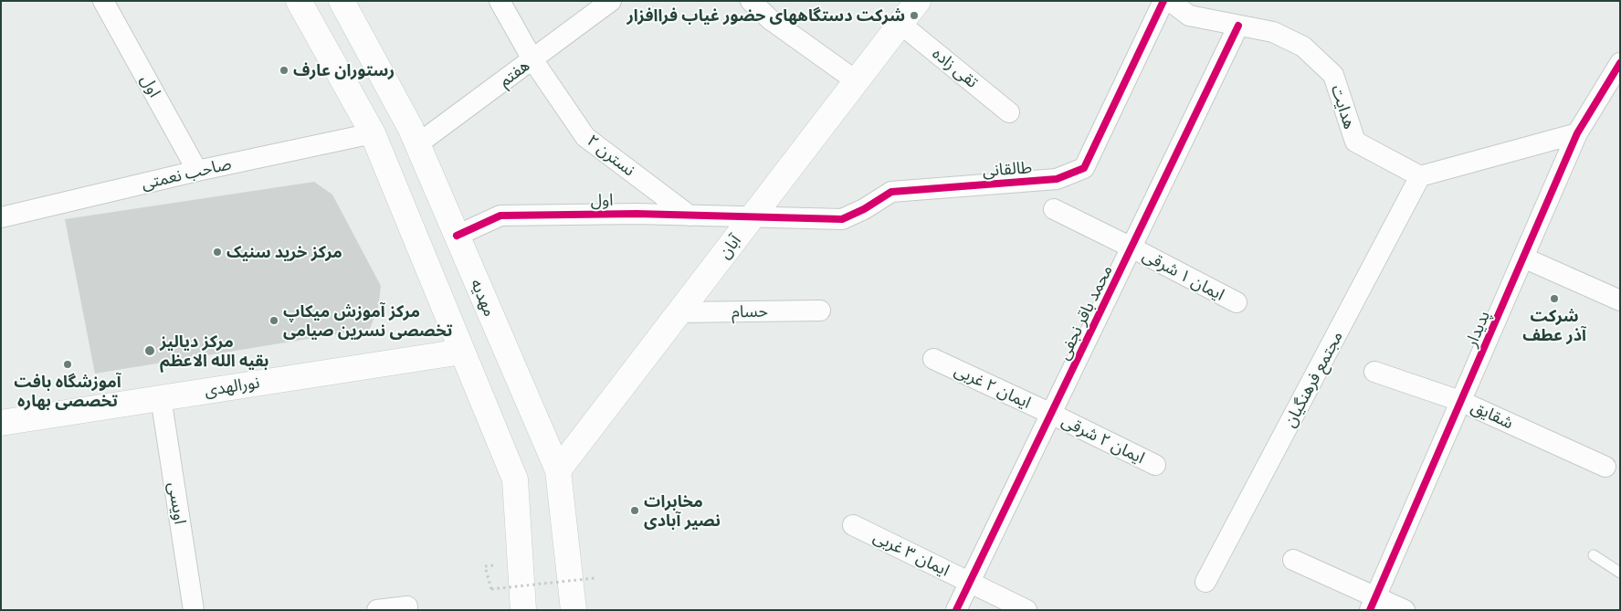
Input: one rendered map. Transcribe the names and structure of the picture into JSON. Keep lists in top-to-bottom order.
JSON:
{
  "streets": {
    "main road": ["آبان", "مهدیه", "نورالهدی"],
    "street": [
      "تقی زاده",
      "هفتم",
      "اول",
      "هدایت",
      "نسترن ۲",
      "طالقانی",
      "صاحب نعمتی",
      "ایمان ۱ شرقی",
      "حسام",
      "محمد باقر نجفی",
      "پدیدار",
      "مجتمع فرهنگیان",
      "ایمان ۲ غربی",
      "شقایق",
      "ایمان ۲ شرقی",
      "اویسی",
      "ایمان ۳ غربی"
    ]
  },
  "crossings": [
    ["تقی زاده", "آبان"],
    ["هفتم", "نسترن ۲"],
    ["هفتم", "مهدیه"],
    ["اول", "نسترن ۲"],
    ["اول", "طالقانی"],
    ["اول", "صاحب نعمتی"],
    ["اول", "آبان"],
    ["اول", "مهدیه"],
    ["هدایت", "محمد باقر نجفی"],
    ["هدایت", "مجتمع فرهنگیان"],
    ["طالقانی", "آبان"],
    ["آبان", "مهدیه"],
    ["آبان", "حسام"],
    ["ایمان ۱ شرقی", "محمد باقر نجفی"],
    ["محمد باقر نجفی", "ایمان ۲ غربی"],
    ["محمد باقر نجفی", "ایمان ۲ شرقی"],
    ["محمد باقر نجفی", "ایمان ۳ غربی"],
    ["پدیدار", "شقایق"],
    ["نورالهدی", "اویسی"],
    ["ایمان ۲ غربی", "ایمان ۲ شرقی"]
  ],
  "places": [
    "شرکت دستگاههای حضور غیاب فراافزار",
    "رستوران عارف",
    "مرکز خرید سنیک",
    "شرکت آذر عطف",
    "مرکز آموزش میکاپ تخصصی نسرین صیامی",
    "مرکز دیالیز بقیه الله الاعظم",
    "آموزشگاه بافت تخصصی بهاره",
    "مخابرات نصیر آبادی"
  ]
}
